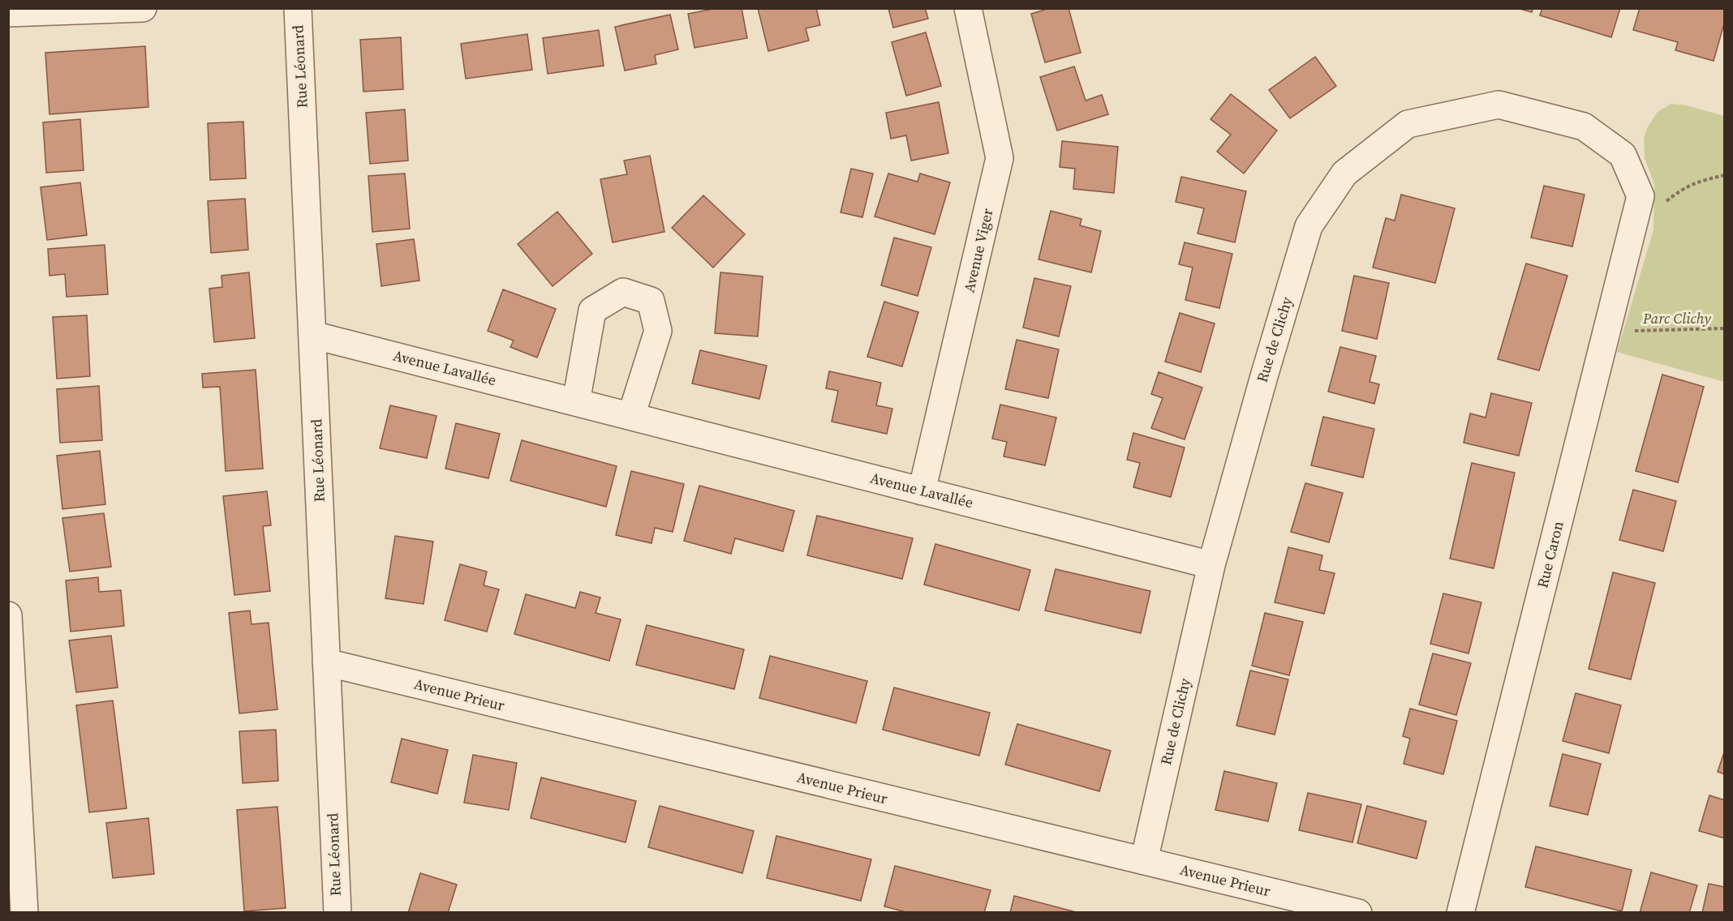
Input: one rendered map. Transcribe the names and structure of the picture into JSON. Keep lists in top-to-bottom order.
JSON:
{
  "streets": {
    "street": [
      "Rue Léonard",
      "Avenue Viger",
      "Rue de Clichy",
      "Avenue Lavallée",
      "Rue Caron",
      "Avenue Prieur"
    ]
  },
  "crossings": [
    ["Rue Léonard", "Avenue Lavallée"],
    ["Rue Léonard", "Avenue Prieur"],
    ["Avenue Viger", "Avenue Lavallée"],
    ["Rue de Clichy", "Avenue Lavallée"],
    ["Rue de Clichy", "Rue Caron"],
    ["Rue de Clichy", "Avenue Prieur"]
  ],
  "parks": ["Parc Clichy"]
}
